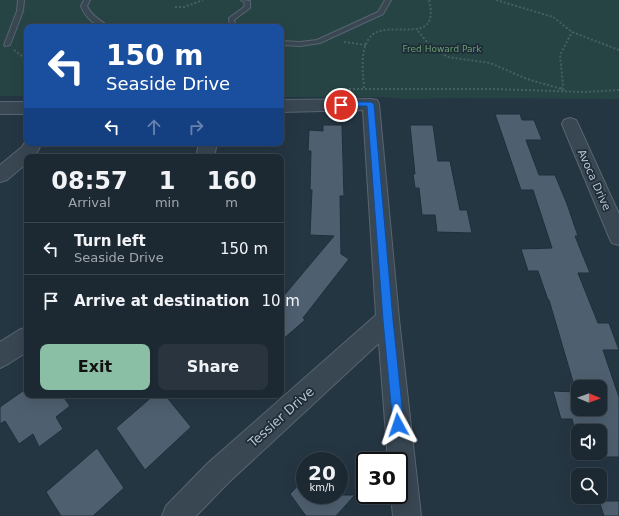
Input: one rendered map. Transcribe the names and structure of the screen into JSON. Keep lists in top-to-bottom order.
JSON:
{
  "streets": {
    "street": ["Avoca Drive", "Tessier Drive"]
  },
  "parks": ["Fred Howard Park"],
  "north": "right",
  "page": {
    "turn": ["150 m", "Seaside Drive"],
    "eta": [
      "08:57",
      "Arrival",
      "1",
      "min",
      "160",
      "m"
    ],
    "list": [
      {
        "name": "Turn left",
        "note": "Seaside Drive",
        "value": "150 m"
      },
      {
        "name": "Arrive at destination",
        "value": "10 m"
      }
    ],
    "buttons": ["Exit", "Share"],
    "speed": "20 km/h",
    "limit": "30"
  }
}
